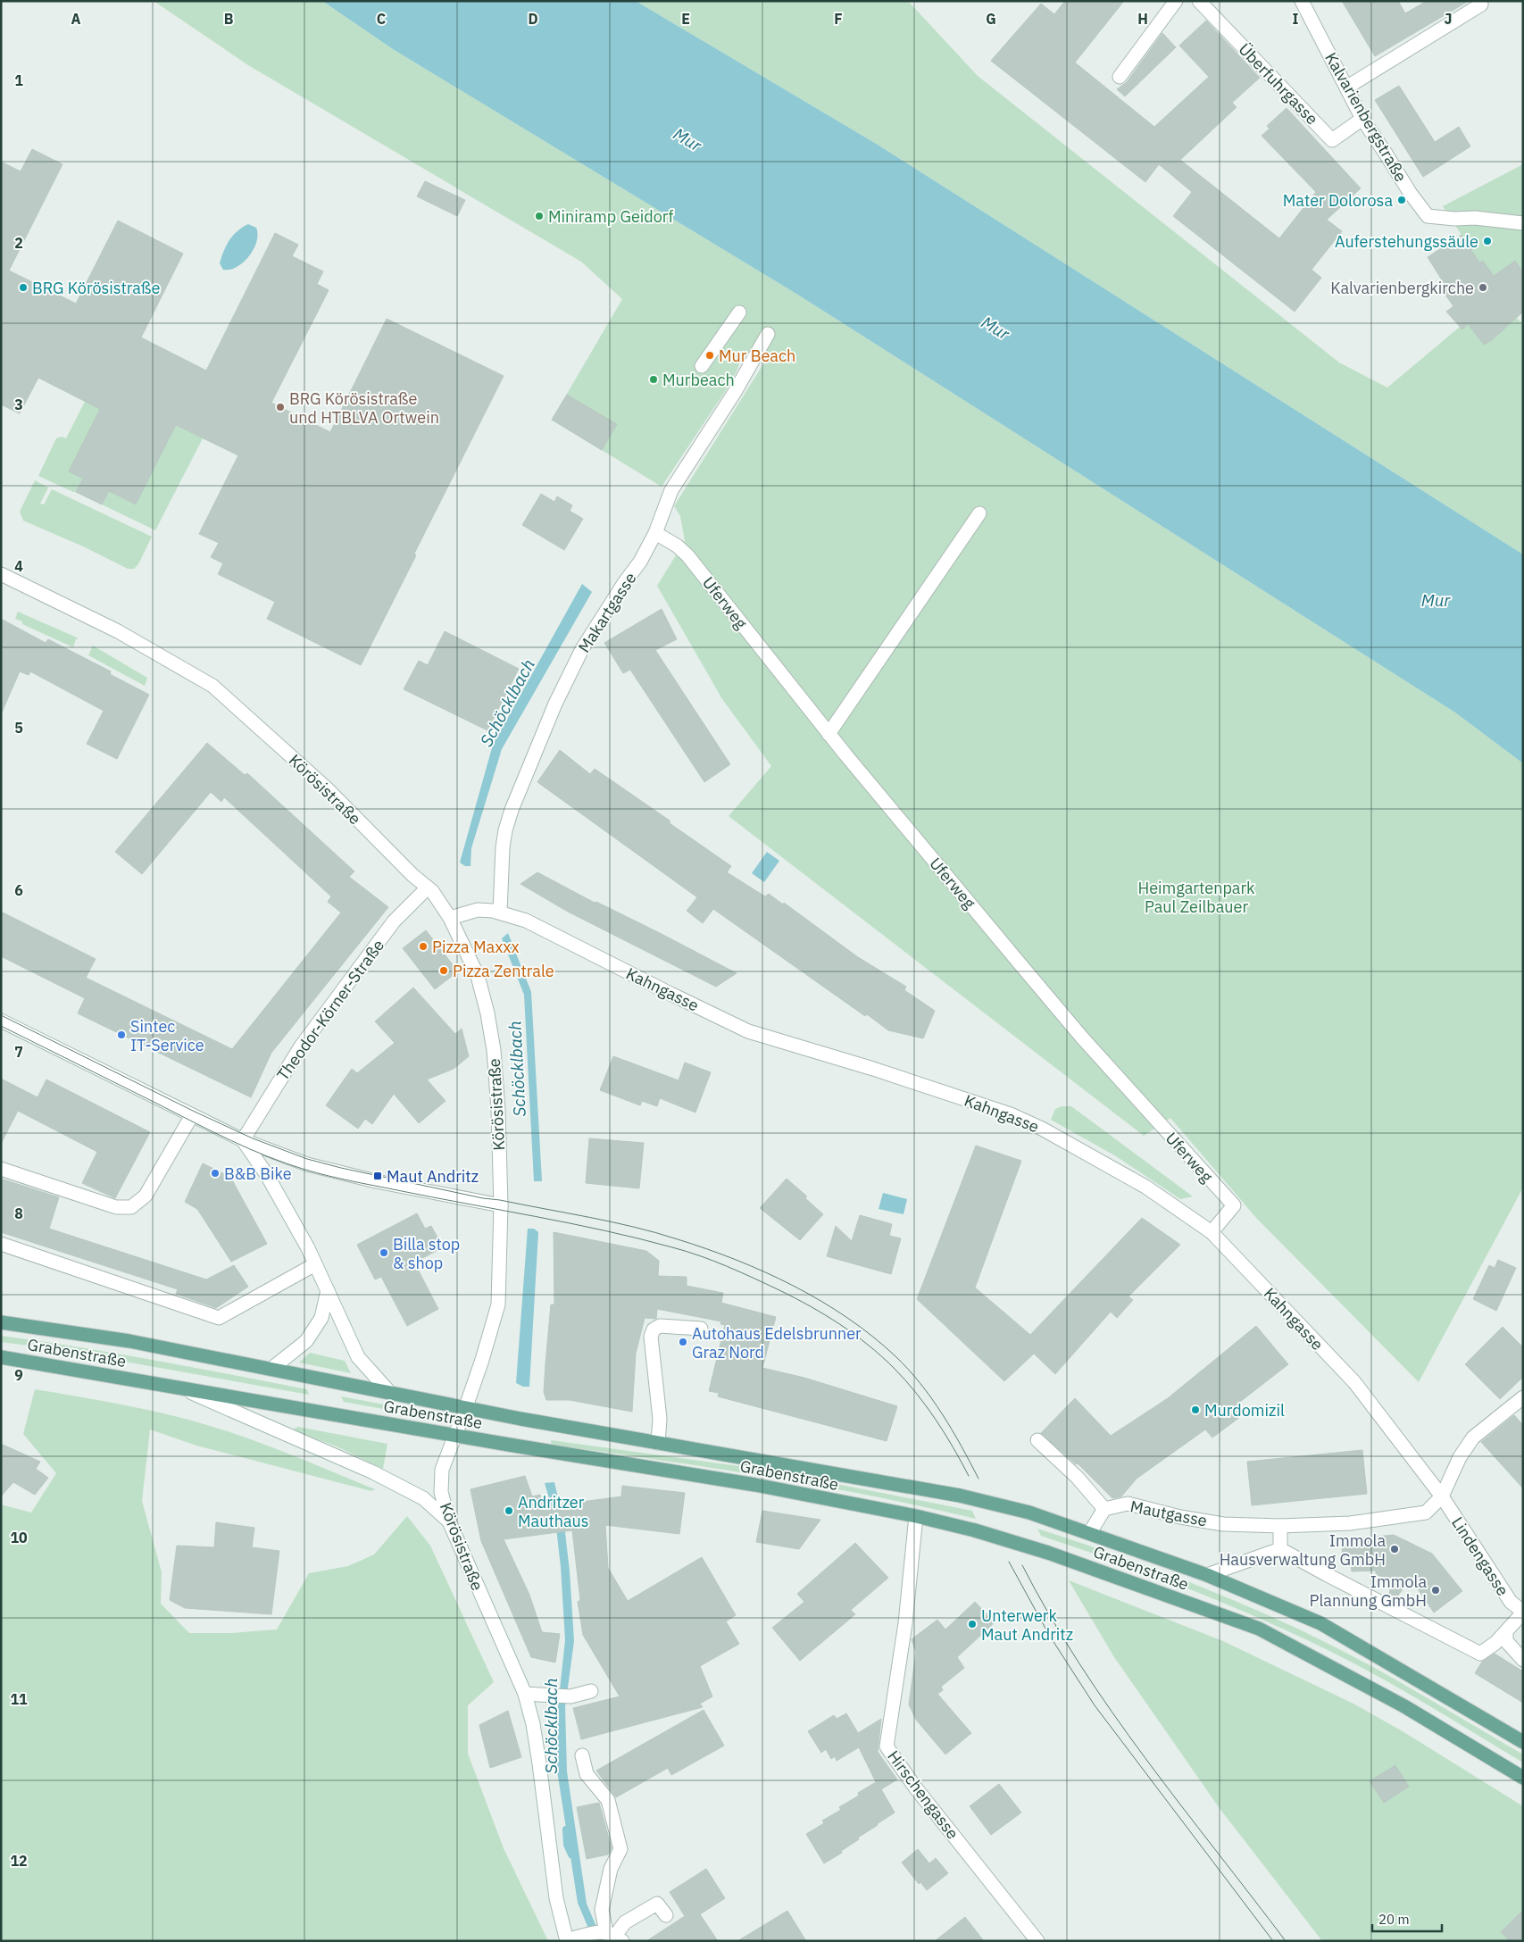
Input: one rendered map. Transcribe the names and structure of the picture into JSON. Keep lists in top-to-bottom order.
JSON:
{
  "streets": {
    "main road": ["Grabenstraße"],
    "street": [
      "Überfuhrgasse",
      "Kalvarienbergstraße",
      "Uferweg",
      "Makartgasse",
      "Körösistraße",
      "Kahngasse",
      "Theodor-Körner-Straße",
      "Mautgasse",
      "Lindengasse",
      "Hirschengasse"
    ]
  },
  "crossings": [
    ["Überfuhrgasse", "Kalvarienbergstraße"],
    ["Uferweg", "Makartgasse"],
    ["Uferweg", "Kahngasse"],
    ["Makartgasse", "Kahngasse"],
    ["Körösistraße", "Kahngasse"],
    ["Körösistraße", "Theodor-Körner-Straße"],
    ["Körösistraße", "Grabenstraße"],
    ["Kahngasse", "Mautgasse"],
    ["Kahngasse", "Lindengasse"],
    ["Grabenstraße", "Hirschengasse"],
    ["Mautgasse", "Lindengasse"]
  ],
  "water": ["Mur", "Schöcklbach"],
  "parks": ["Heimgartenpark Paul Zeilbauer"],
  "places": {
    "other": [
      "Mater Dolorosa",
      "Miniramp Geidorf",
      "Auferstehungssäule",
      "BRG Körösistraße",
      "Kalvarienbergkirche",
      "Mur Beach",
      "Murbeach",
      "BRG Körösistraße und HTBLVA Ortwein",
      "Pizza Maxxx",
      "Pizza Zentrale",
      "Sintec IT-Service",
      "B&B Bike",
      "Billa stop & shop",
      "Autohaus Edelsbrunner Graz Nord",
      "Murdomizil",
      "Andritzer Mauthaus",
      "Immola Hausverwaltung GmbH",
      "Immola Plannung GmbH",
      "Unterwerk Maut Andritz"
    ],
    "transit": ["Maut Andritz"]
  },
  "scale_bar": "20 m",
  "grid": {
    "columns": [
      "A",
      "B",
      "C",
      "D",
      "E",
      "F",
      "G",
      "H",
      "I",
      "J"
    ],
    "rows": [
      "1",
      "2",
      "3",
      "4",
      "5",
      "6",
      "7",
      "8",
      "9",
      "10",
      "11",
      "12"
    ]
  }
}
